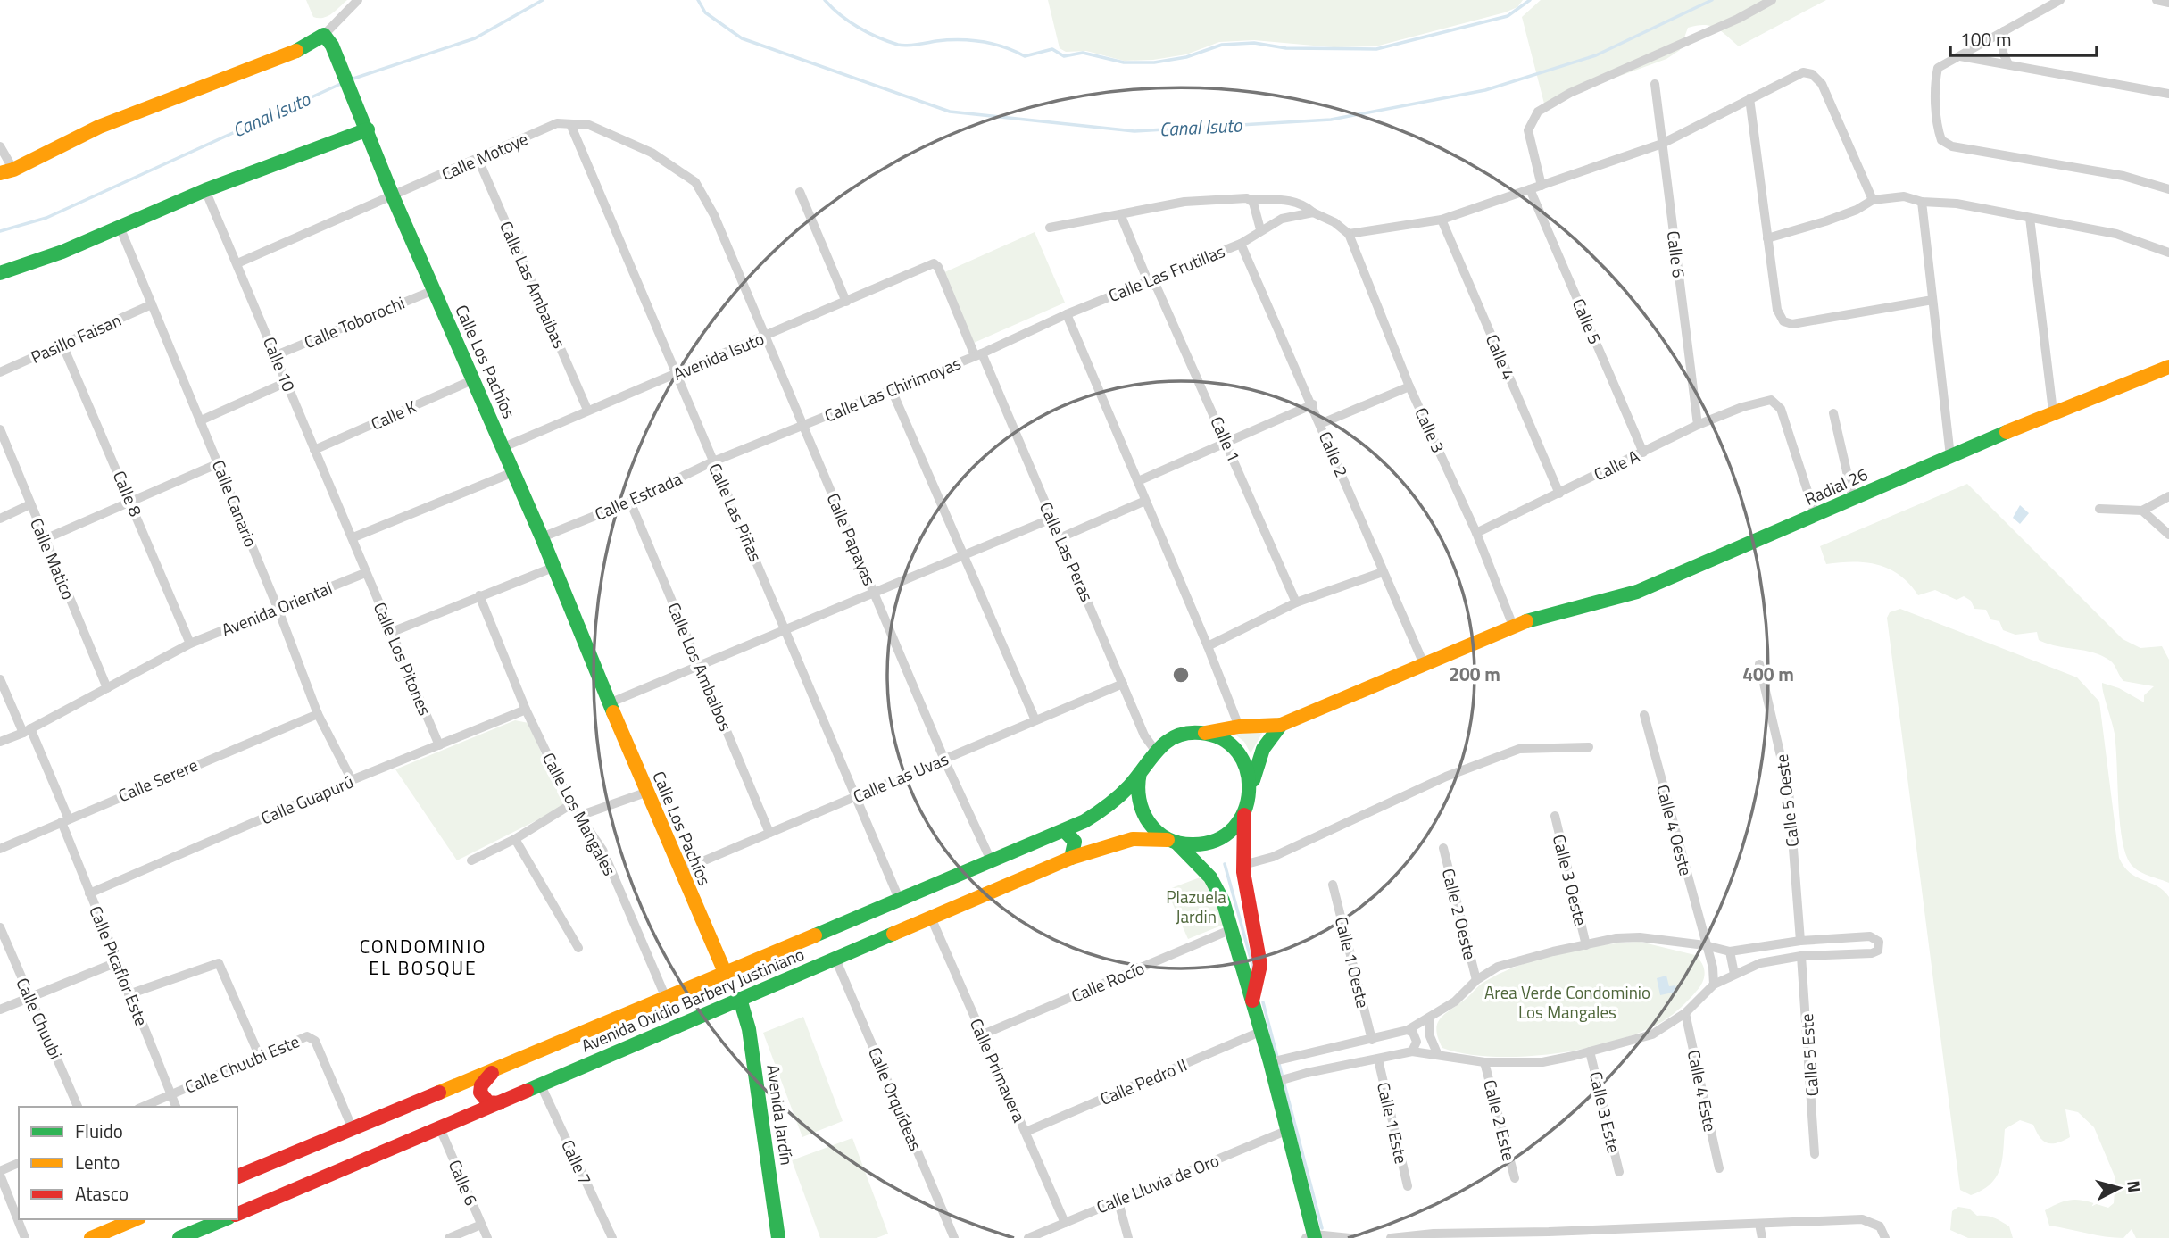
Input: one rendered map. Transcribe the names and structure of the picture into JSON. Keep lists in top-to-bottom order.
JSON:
{
  "streets": {
    "main road": [
      "Calle Los Pachíos",
      "Radial 26",
      "Avenida Ovidio Barbery Justiniano",
      "Avenida Jardín"
    ],
    "street": [
      "Calle Motoye",
      "Calle 6",
      "Calle Las Frutillas",
      "Calle Las Ambaibas",
      "Calle 5",
      "Calle Toborochi",
      "Pasillo Faisan",
      "Avenida Isuto",
      "Calle 4",
      "Calle 10",
      "Calle Las Chirimoyas",
      "Calle K",
      "Calle 3",
      "Calle 1",
      "Calle 2",
      "Calle A",
      "Calle 8",
      "Calle Estrada",
      "Calle Canario",
      "Calle Las Piñas",
      "Calle Papayas",
      "Calle Las Peras",
      "Calle Matico",
      "Avenida Oriental",
      "Calle Los Pitones",
      "Calle Los Ambaibos",
      "Calle Las Uvas",
      "Calle Serere",
      "Calle Guapurú",
      "Calle 5 Oeste",
      "Calle Los Mangales",
      "Calle 4 Oeste",
      "Calle 3 Oeste",
      "Calle 2 Oeste",
      "Calle 1 Oeste",
      "Calle Picaflor Este",
      "Calle Rocío",
      "Calle Chuubi",
      "Calle 5 Este",
      "Calle Chuubi Este",
      "Calle Primavera",
      "Calle Pedro II",
      "Calle 4 Este",
      "Calle Orquídeas",
      "Calle 3 Este",
      "Calle 2 Este",
      "Calle 1 Este",
      "Calle 7",
      "Calle Lluvia de Oro"
    ]
  },
  "crossings": [
    ["Calle Motoye", "Calle Las Ambaibas"],
    ["Calle Motoye", "Calle Los Pachíos"],
    ["Calle Motoye", "Calle 10"],
    ["Calle Motoye", "Calle Las Piñas"],
    ["Calle Motoye", "Calle Papayas"],
    ["Calle 6", "Calle A"],
    ["Calle 6", "Avenida Ovidio Barbery Justiniano"],
    ["Calle Las Frutillas", "Calle Las Chirimoyas"],
    ["Calle Las Frutillas", "Calle 1"],
    ["Calle Las Frutillas", "Calle 2"],
    ["Calle Las Frutillas", "Calle Las Peras"],
    ["Calle Las Ambaibas", "Avenida Isuto"],
    ["Calle 5", "Calle A"],
    ["Calle Toborochi", "Calle Los Pachíos"],
    ["Calle Toborochi", "Calle 10"],
    ["Pasillo Faisan", "Calle 8"],
    ["Pasillo Faisan", "Calle Canario"],
    ["Avenida Isuto", "Calle Los Pachíos"],
    ["Avenida Isuto", "Calle Las Piñas"],
    ["Avenida Isuto", "Calle Papayas"],
    ["Avenida Isuto", "Calle Las Peras"],
    ["Calle 4", "Calle A"],
    ["Calle Los Pachíos", "Calle K"],
    ["Calle Los Pachíos", "Calle Estrada"],
    ["Calle Los Pachíos", "Calle Las Uvas"],
    ["Calle Los Pachíos", "Avenida Ovidio Barbery Justiniano"],
    ["Calle 10", "Calle K"],
    ["Calle Las Chirimoyas", "Calle Estrada"],
    ["Calle Las Chirimoyas", "Calle Papayas"],
    ["Calle Las Chirimoyas", "Calle Las Peras"],
    ["Calle 3", "Calle A"],
    ["Calle 3", "Radial 26"],
    ["Calle A", "Radial 26"],
    ["Calle 8", "Avenida Oriental"],
    ["Calle Estrada", "Calle Las Piñas"],
    ["Calle Estrada", "Calle Papayas"],
    ["Calle Estrada", "Calle Los Ambaibos"],
    ["Calle Canario", "Avenida Oriental"],
    ["Calle Canario", "Calle Serere"],
    ["Calle Canario", "Calle Guapurú"],
    ["Calle Las Piñas", "Calle Las Uvas"],
    ["Calle Las Piñas", "Avenida Ovidio Barbery Justiniano"],
    ["Calle Papayas", "Calle Las Uvas"],
    ["Calle Papayas", "Avenida Ovidio Barbery Justiniano"],
    ["Calle Las Peras", "Calle Las Uvas"],
    ["Calle Las Peras", "Avenida Ovidio Barbery Justiniano"],
    ["Calle Matico", "Avenida Oriental"],
    ["Avenida Oriental", "Calle Los Pitones"],
    ["Avenida Oriental", "Calle Picaflor Este"],
    ["Calle Los Pitones", "Calle Guapurú"],
    ["Calle Los Ambaibos", "Calle Las Uvas"],
    ["Calle Serere", "Calle Picaflor Este"],
    ["Calle Guapurú", "Calle Los Mangales"],
    ["Calle Guapurú", "Calle Picaflor Este"],
    ["Calle Los Mangales", "Avenida Ovidio Barbery Justiniano"],
    ["Calle Picaflor Este", "Calle Chuubi Este"],
    ["Calle Rocío", "Calle Primavera"],
    ["Avenida Ovidio Barbery Justiniano", "Calle Chuubi Este"],
    ["Avenida Ovidio Barbery Justiniano", "Calle Primavera"],
    ["Avenida Ovidio Barbery Justiniano", "Calle Orquídeas"],
    ["Avenida Ovidio Barbery Justiniano", "Avenida Jardín"],
    ["Avenida Ovidio Barbery Justiniano", "Calle 7"],
    ["Calle Primavera", "Calle Pedro II"],
    ["Calle Primavera", "Calle Lluvia de Oro"]
  ],
  "districts": ["CONDOMINIO EL BOSQUE"],
  "water": ["Canal Isuto"],
  "parks": ["Plazuela Jardin", "Area Verde Condominio Los Mangales"],
  "legend": ["Fluido", "Lento", "Atasco"],
  "scale_bar": "100 m",
  "north": "right",
  "rings": ["200 m", "400 m"]
}
